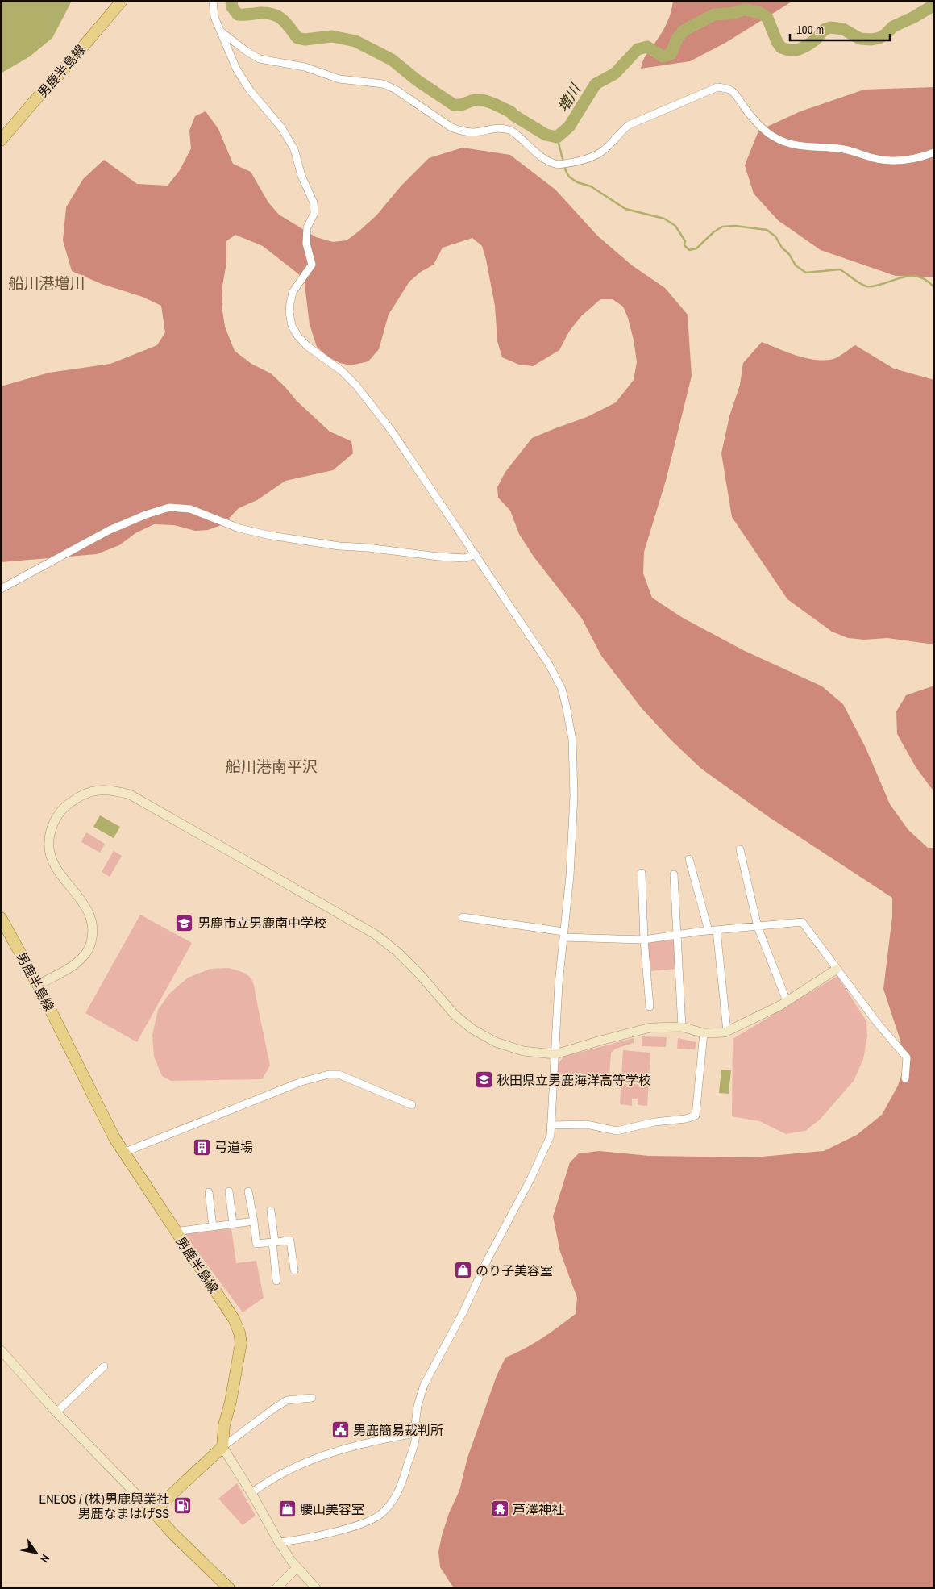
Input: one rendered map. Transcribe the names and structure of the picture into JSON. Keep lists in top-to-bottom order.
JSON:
{
  "streets": {
    "main road": ["男鹿半島線"]
  },
  "districts": ["船川港増川", "船川港南平沢"],
  "water": ["増川"],
  "places": {
    "school or university": ["男鹿市立男鹿南中学校", "秋田県立男鹿海洋高等学校"],
    "building": ["弓道場"],
    "shop": ["のり子美容室", "腰山美容室"],
    "public building": ["男鹿簡易裁判所"],
    "fuel station": ["ENEOS / (株)男鹿興業社 男鹿なまはげSS"],
    "temple": ["芦澤神社"]
  },
  "scale_bar": "100 m",
  "north": "bottom right"
}
